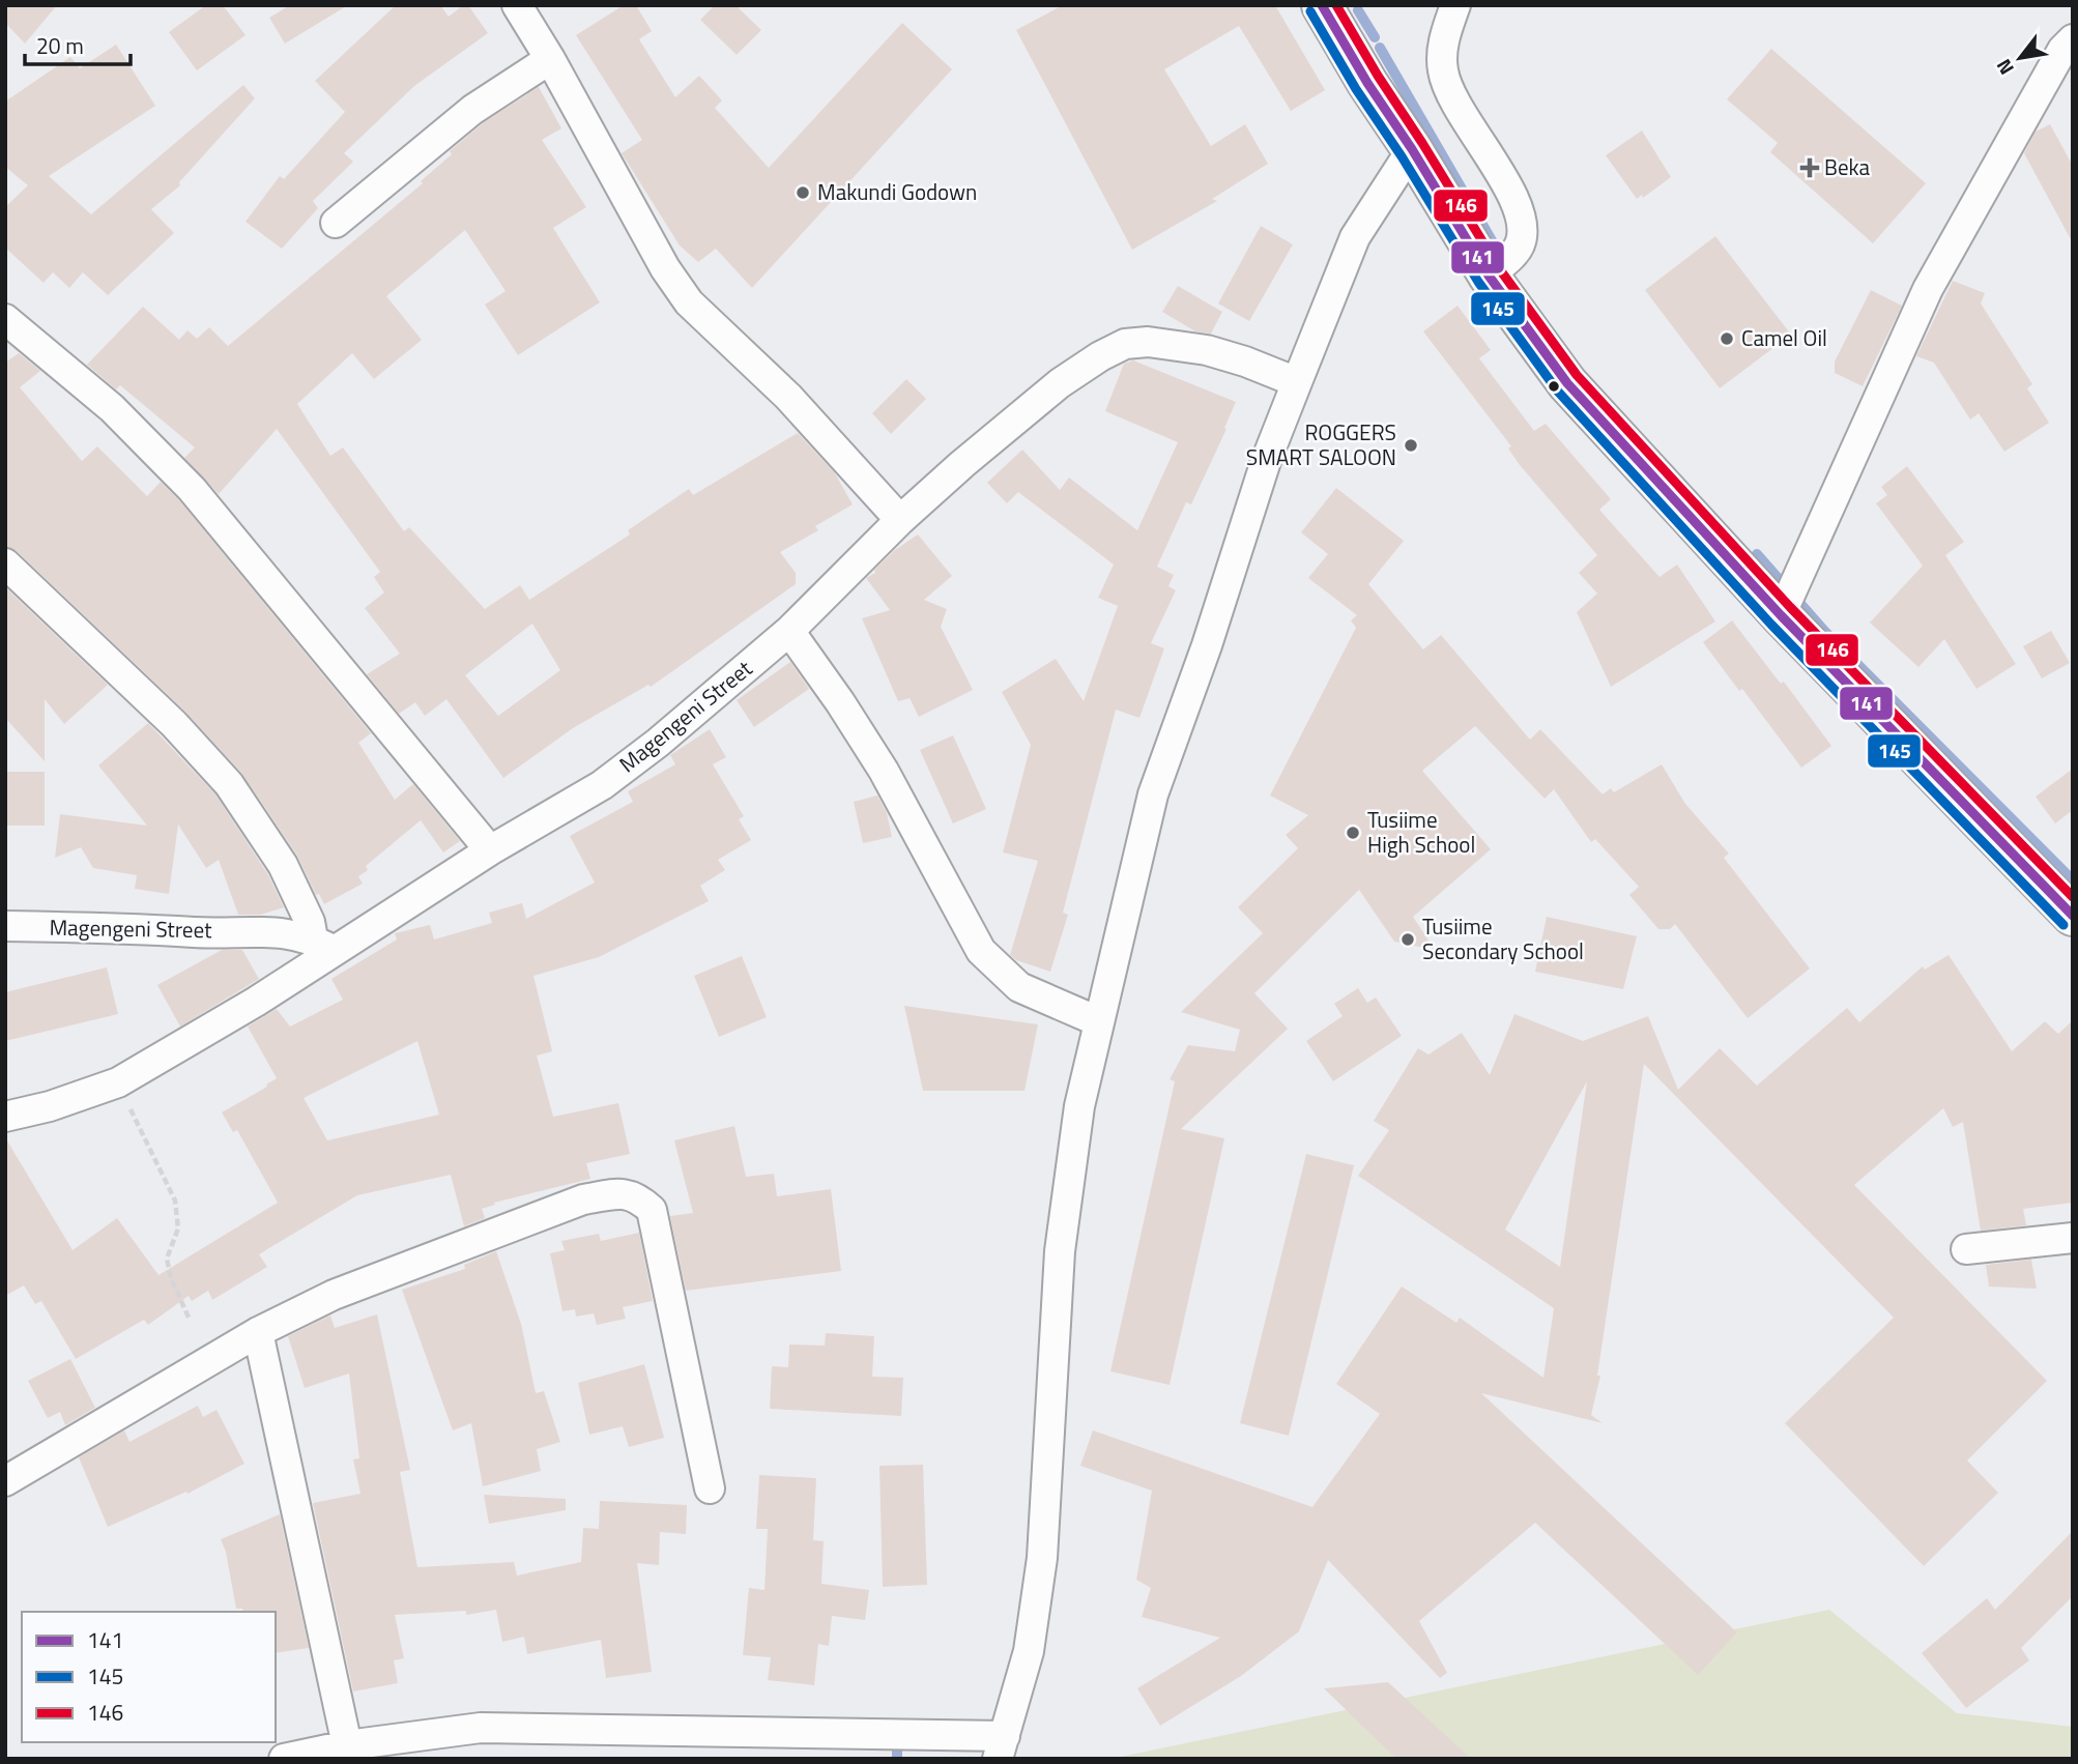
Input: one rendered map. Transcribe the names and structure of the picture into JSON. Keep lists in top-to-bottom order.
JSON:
{
  "streets": {
    "street": ["Magengeni Street"]
  },
  "places": {
    "health": ["Beka"],
    "other": [
      "Makundi Godown",
      "Camel Oil",
      "ROGGERS SMART SALOON",
      "Tusiime High School",
      "Tusiime Secondary School"
    ]
  },
  "lines": ["transit line 141", "transit line 146", "transit line 145"],
  "legend": ["141", "145", "146"],
  "scale_bar": "20 m",
  "north": "bottom left"
}
